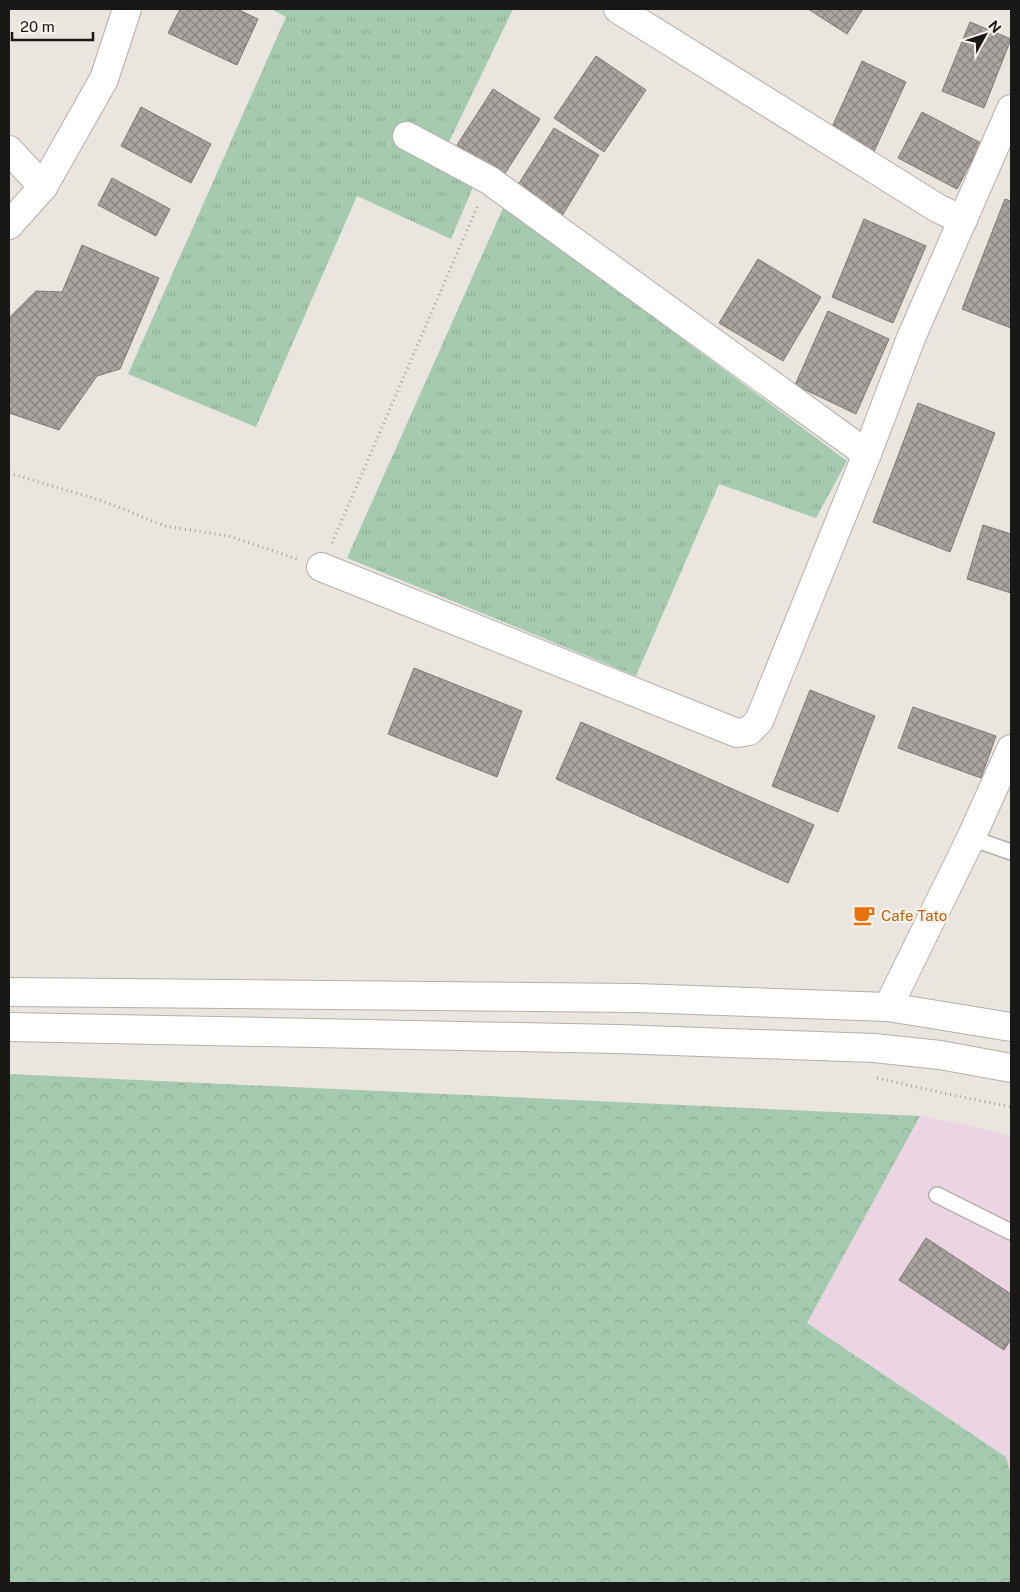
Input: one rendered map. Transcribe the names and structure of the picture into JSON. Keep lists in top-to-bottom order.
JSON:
{
  "places": {
    "cafe": ["Cafe Tato"]
  },
  "scale_bar": "20 m",
  "north": "top right"
}
